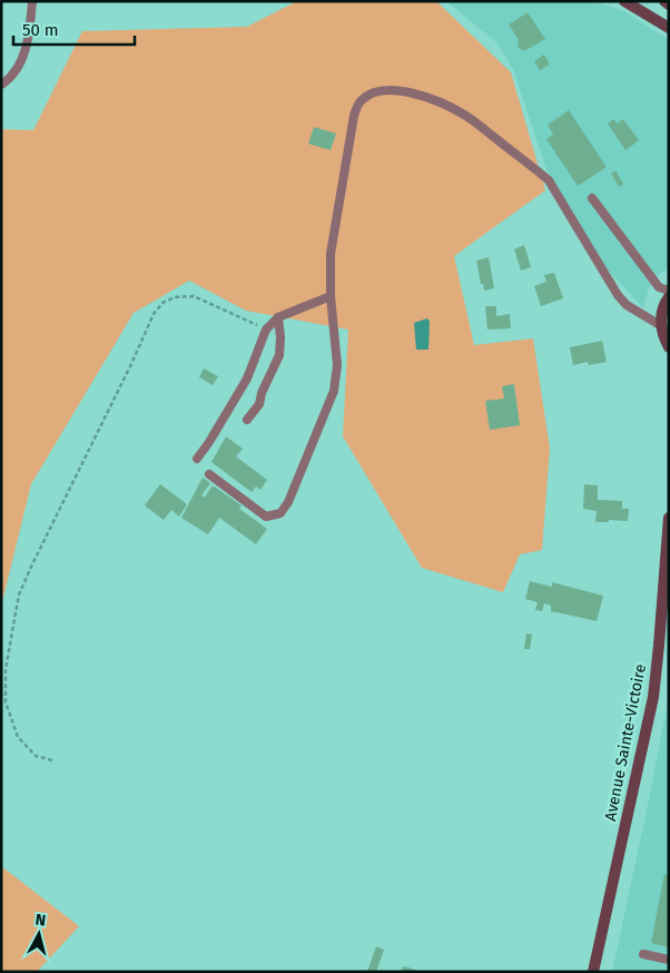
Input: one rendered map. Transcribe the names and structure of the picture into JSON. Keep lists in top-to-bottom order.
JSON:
{
  "streets": {
    "street": ["Avenue Sainte-Victoire"]
  },
  "scale_bar": "50 m",
  "north": "top"
}
